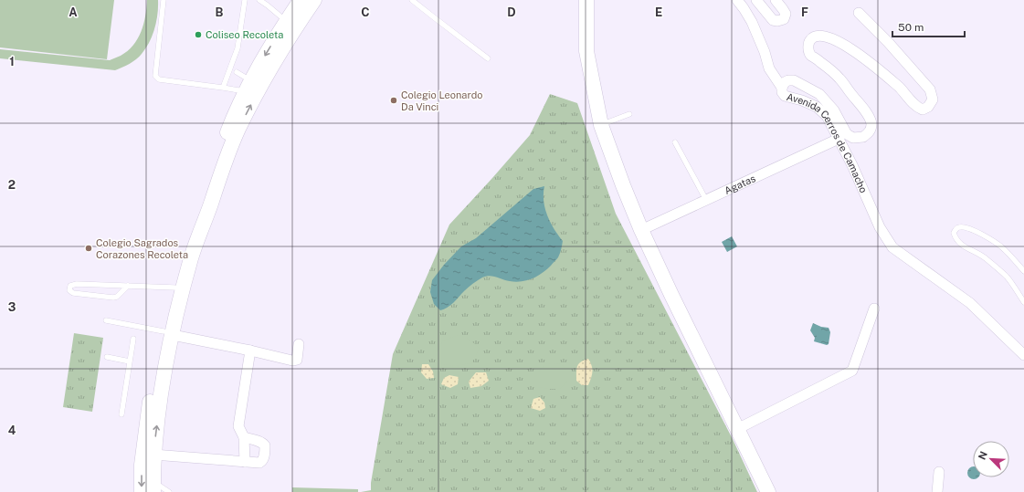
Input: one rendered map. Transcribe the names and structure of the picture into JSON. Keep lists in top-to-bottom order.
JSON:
{
  "streets": {
    "street": ["Avenida Cerros de Camacho", "Agatas"]
  },
  "crossings": [
    ["Avenida Cerros de Camacho", "Agatas"]
  ],
  "places": ["Coliseo Recoleta", "Colegio Leonardo Da Vinci", "Colegio Sagrados Corazones Recoleta"],
  "scale_bar": "50 m",
  "north": "top left",
  "grid": {
    "columns": [
      "A",
      "B",
      "C",
      "D",
      "E",
      "F"
    ],
    "rows": [
      "1",
      "2",
      "3",
      "4"
    ]
  }
}
